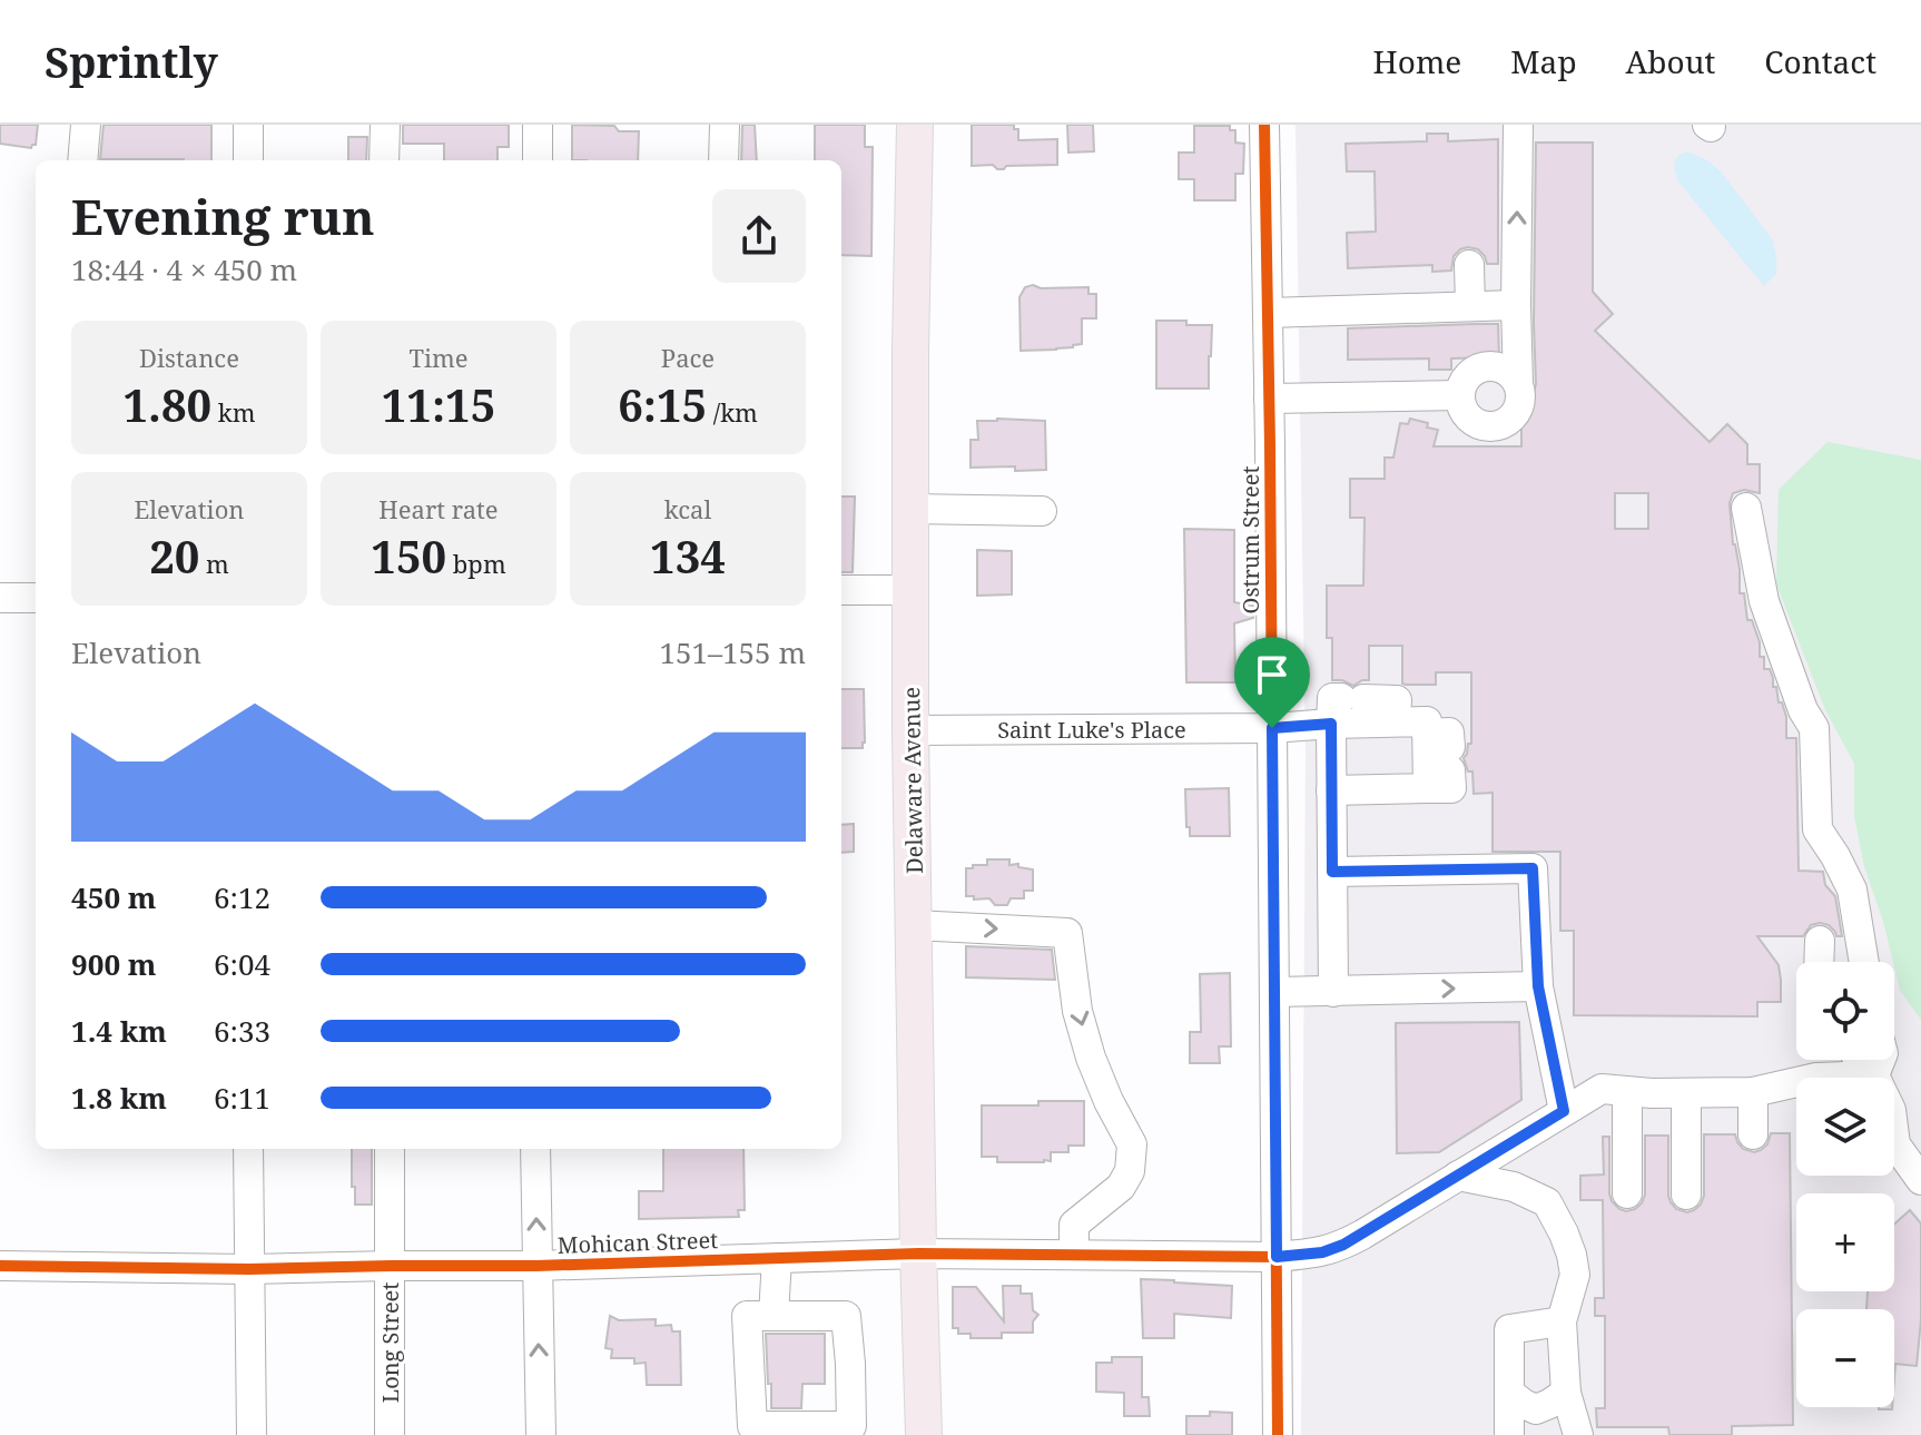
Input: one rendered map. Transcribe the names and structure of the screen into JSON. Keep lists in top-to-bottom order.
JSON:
{
  "streets": {
    "main road": ["Delaware Avenue"],
    "street": [
      "Ostrum Street",
      "Saint Luke's Place",
      "Mohican Street",
      "Long Street"
    ]
  },
  "crossings": [
    ["Ostrum Street", "Saint Luke's Place"],
    ["Ostrum Street", "Mohican Street"],
    ["Saint Luke's Place", "Delaware Avenue"],
    ["Delaware Avenue", "Mohican Street"],
    ["Mohican Street", "Long Street"]
  ],
  "page": {
    "header": "Sprintly",
    "nav": [
      "Home",
      "Map",
      "About",
      "Contact"
    ],
    "heading": ["Evening run", "18:44 · 4 × 450 m"],
    "stats": [
      ["Distance", "1.80 km"],
      ["Time", "11:15"],
      ["Pace", "6:15 /km"],
      ["Elevation", "20 m"],
      ["Heart rate", "150 bpm"],
      ["kcal", "134"]
    ],
    "chart": ["Elevation", "151–155 m"],
    "list": [
      {
        "name": "450 m",
        "note": "6:12"
      },
      {
        "name": "900 m",
        "note": "6:04"
      },
      {
        "name": "1.4 km",
        "note": "6:33"
      },
      {
        "name": "1.8 km",
        "note": "6:11"
      }
    ],
    "map_buttons": ["+", "−"]
  }
}
